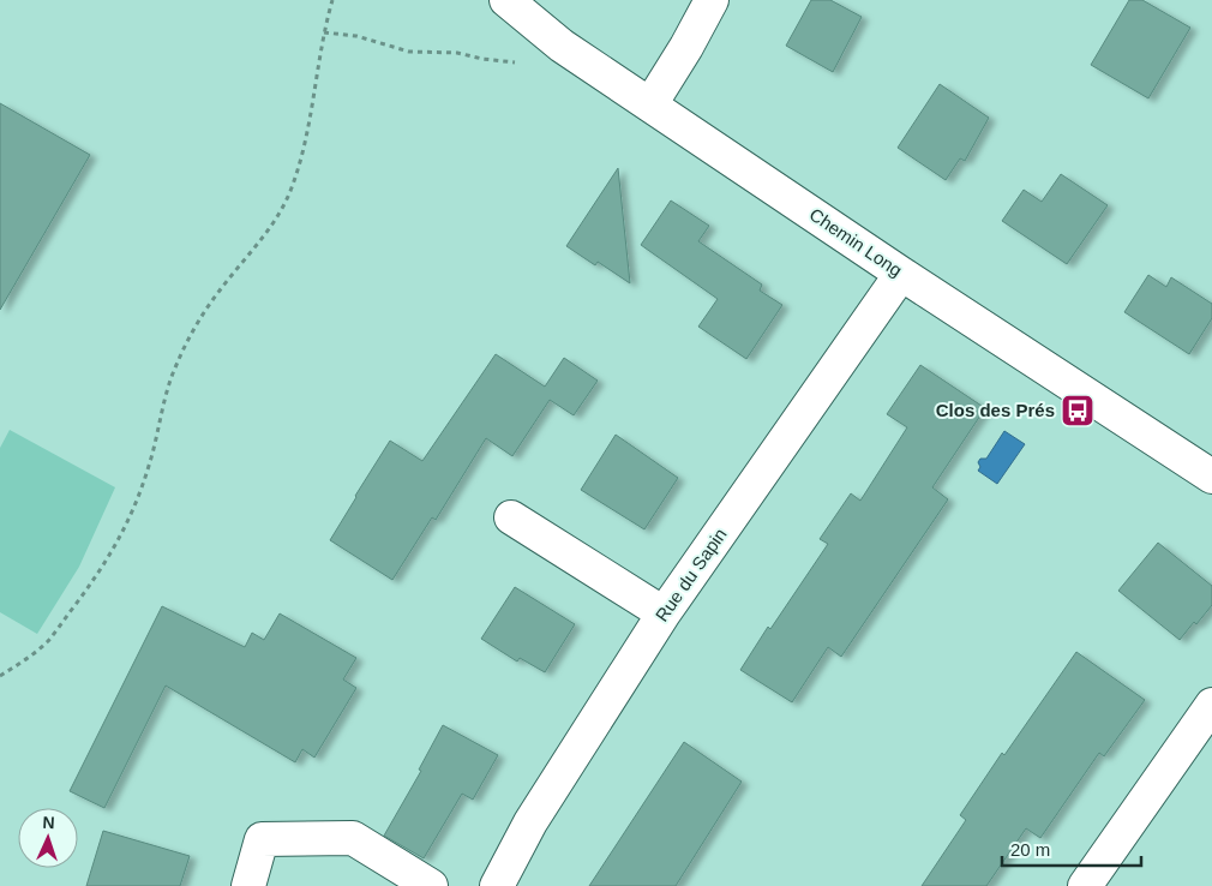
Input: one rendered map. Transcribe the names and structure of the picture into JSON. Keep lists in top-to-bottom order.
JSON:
{
  "streets": {
    "street": ["Chemin Long", "Rue du Sapin"]
  },
  "crossings": [
    ["Chemin Long", "Rue du Sapin"]
  ],
  "places": {
    "bus stop": ["Clos des Prés"]
  },
  "scale_bar": "20 m",
  "north": "top"
}
